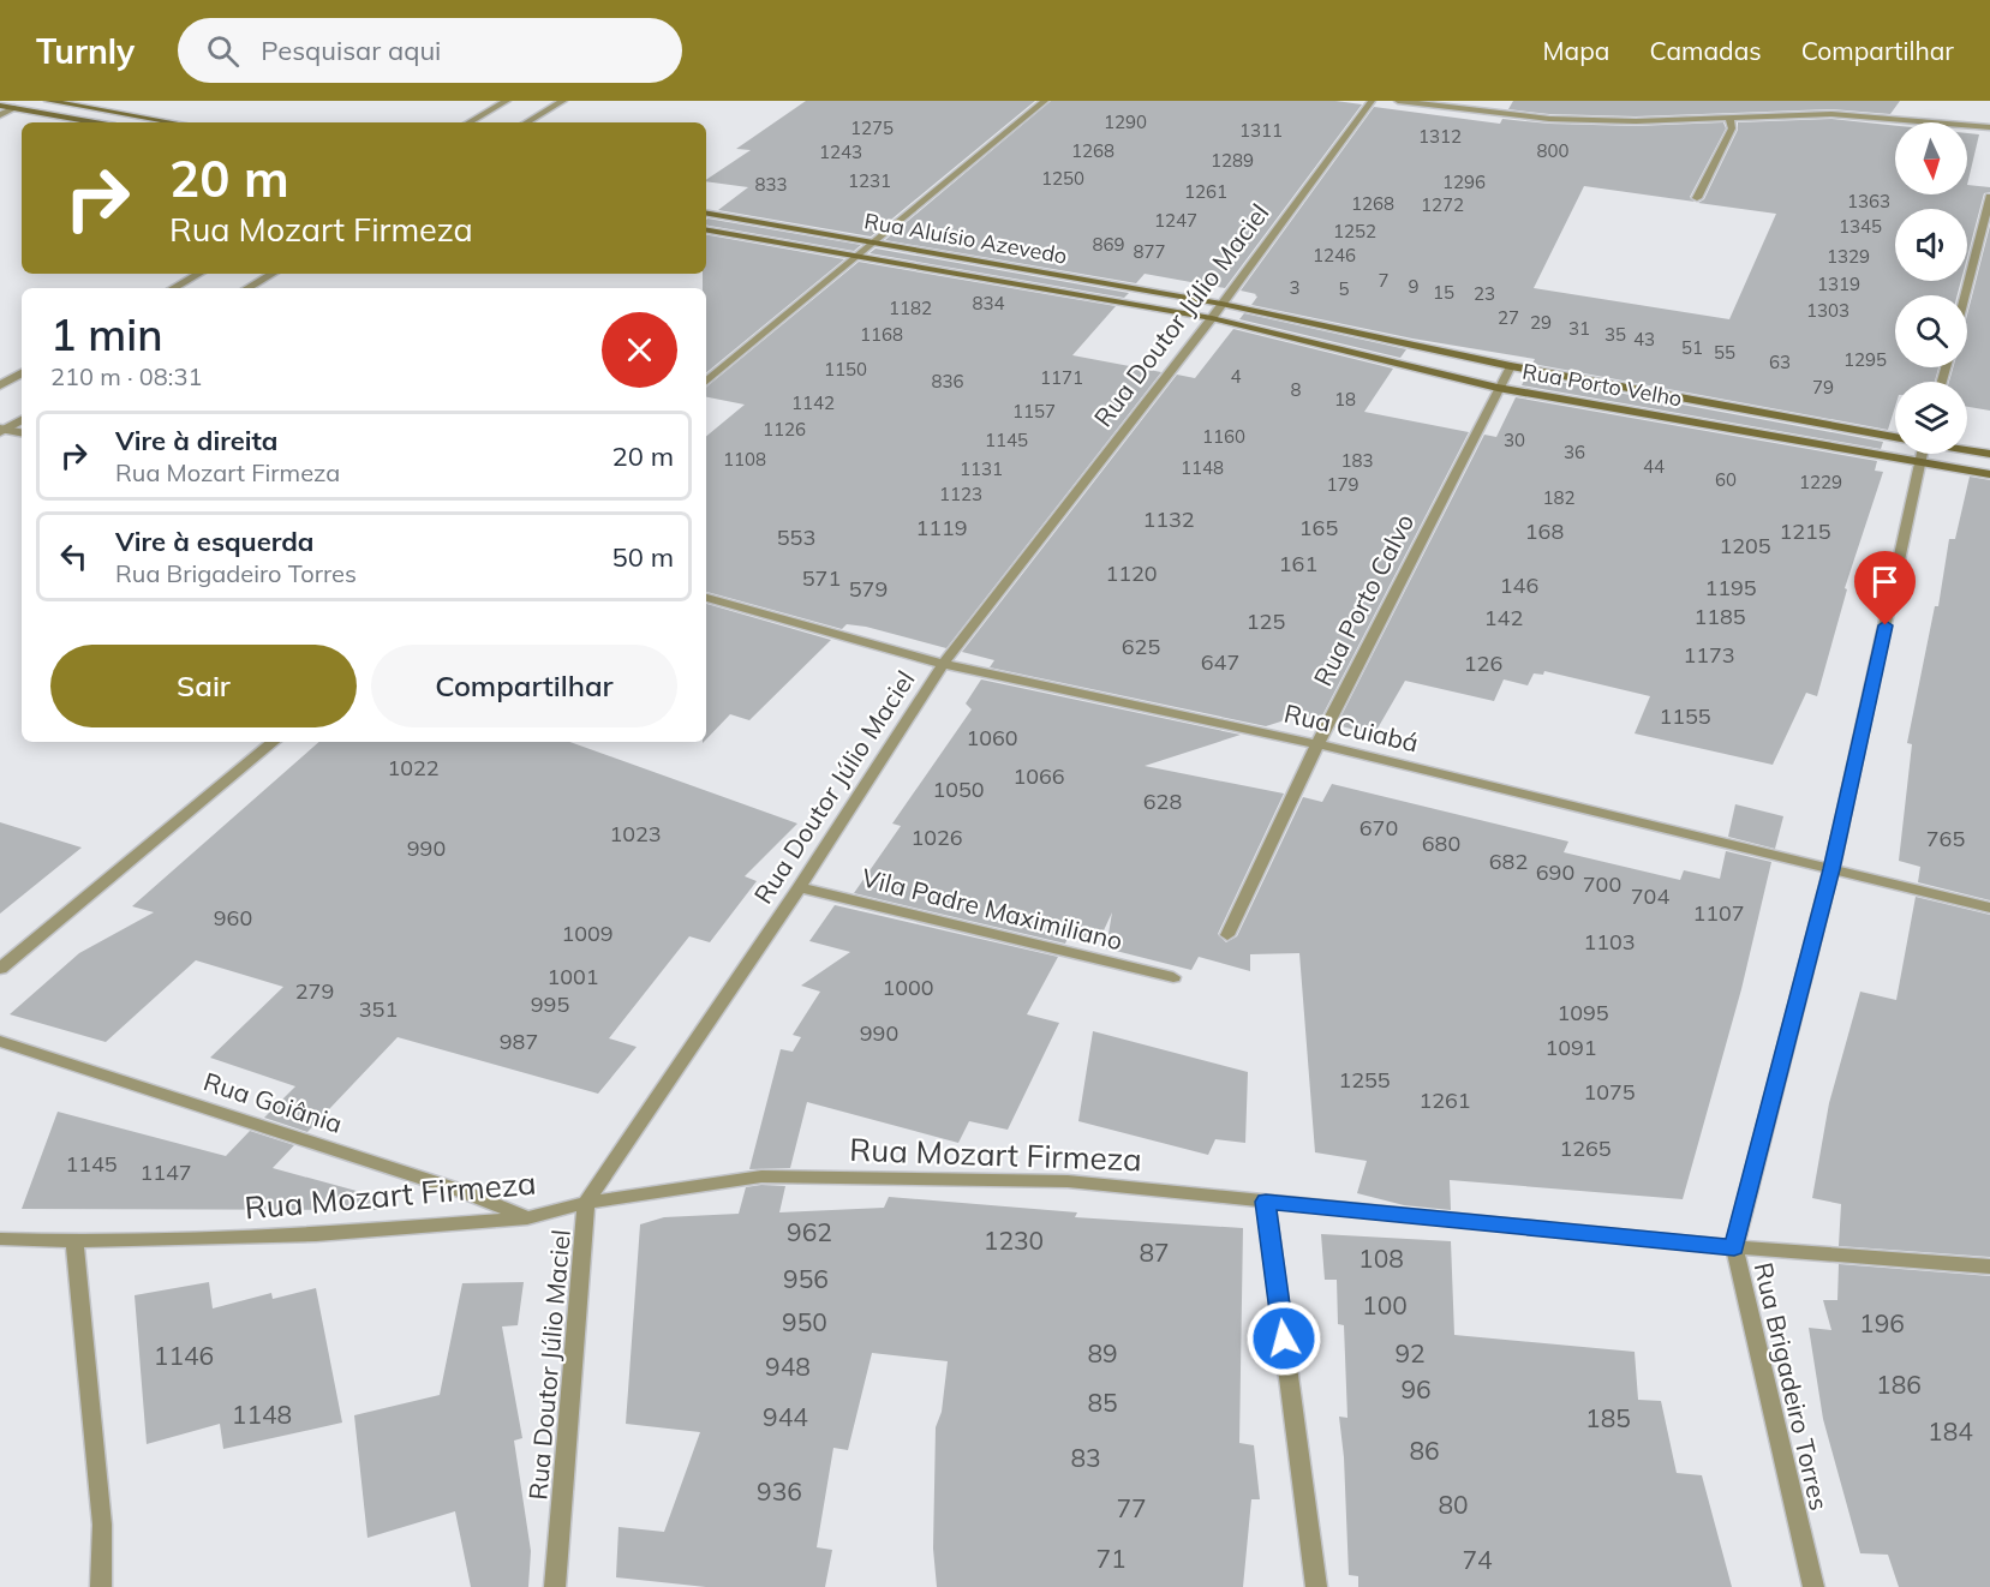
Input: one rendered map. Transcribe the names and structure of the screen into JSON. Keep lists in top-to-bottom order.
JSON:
{
  "streets": {
    "main road": ["Rua Aluísio Azevedo", "Rua Porto Velho"],
    "street": [
      "Rua Doutor Júlio Maciel",
      "Rua Porto Calvo",
      "Rua Cuiabá",
      "Vila Padre Maximiliano",
      "Rua Goiânia",
      "Rua Mozart Firmeza",
      "Rua Brigadeiro Torres"
    ]
  },
  "crossings": [
    ["Rua Aluísio Azevedo", "Rua Doutor Júlio Maciel"],
    ["Rua Aluísio Azevedo", "Rua Porto Velho"],
    ["Rua Doutor Júlio Maciel", "Rua Porto Velho"],
    ["Rua Doutor Júlio Maciel", "Rua Cuiabá"],
    ["Rua Doutor Júlio Maciel", "Vila Padre Maximiliano"],
    ["Rua Doutor Júlio Maciel", "Rua Mozart Firmeza"],
    ["Rua Porto Velho", "Rua Porto Calvo"],
    ["Rua Porto Velho", "Rua Brigadeiro Torres"],
    ["Rua Porto Calvo", "Rua Cuiabá"],
    ["Rua Cuiabá", "Rua Brigadeiro Torres"],
    ["Rua Goiânia", "Rua Mozart Firmeza"],
    ["Rua Mozart Firmeza", "Rua Brigadeiro Torres"]
  ],
  "house_numbers": [
    "1290",
    "1275",
    "1311",
    "1312",
    "1268",
    "800",
    "1243",
    "1289",
    "1250",
    "1231",
    "1296",
    "833",
    "1261",
    "1363",
    "1268",
    "1272",
    "1247",
    "1345",
    "1252",
    "869",
    "877",
    "1246",
    "1329",
    "7",
    "1319",
    "9",
    "3",
    "5",
    "15",
    "23",
    "834",
    "1182",
    "1303",
    "27",
    "29",
    "31",
    "1168",
    "35",
    "43",
    "51",
    "55",
    "1295",
    "63",
    "1150",
    "4",
    "1171",
    "836",
    "79",
    "8",
    "18",
    "1142",
    "1157",
    "1126",
    "1160",
    "1145",
    "30",
    "36",
    "1108",
    "183",
    "44",
    "1148",
    "1131",
    "60",
    "1229",
    "179",
    "1123",
    "182",
    "1132",
    "1119",
    "165",
    "168",
    "1215",
    "553",
    "1205",
    "161",
    "1120",
    "571",
    "146",
    "1195",
    "579",
    "1185",
    "142",
    "125",
    "625",
    "1173",
    "647",
    "126",
    "1155",
    "1060",
    "1022",
    "1066",
    "1050",
    "628",
    "670",
    "1023",
    "1026",
    "765",
    "680",
    "990",
    "682",
    "690",
    "700",
    "704",
    "1107",
    "960",
    "1009",
    "1103",
    "1001",
    "1000",
    "279",
    "995",
    "351",
    "1095",
    "990",
    "987",
    "1091",
    "1255",
    "1075",
    "1261",
    "1265",
    "1145",
    "1147",
    "962",
    "1230",
    "87",
    "108",
    "956",
    "100",
    "950",
    "196",
    "89",
    "92",
    "1146",
    "948",
    "186",
    "96",
    "85",
    "1148",
    "944",
    "185",
    "184",
    "86",
    "83",
    "936",
    "80",
    "77",
    "71",
    "74"
  ],
  "north": "bottom",
  "page": {
    "header": "Turnly",
    "search": "Pesquisar aqui",
    "nav": ["Mapa", "Camadas", "Compartilhar"],
    "turn": ["20 m", "Rua Mozart Firmeza"],
    "heading": ["1 min", "210 m · 08:31"],
    "list": [
      {
        "name": "Vire à direita",
        "note": "Rua Mozart Firmeza",
        "value": "20 m"
      },
      {
        "name": "Vire à esquerda",
        "note": "Rua Brigadeiro Torres",
        "value": "50 m"
      }
    ],
    "buttons": ["Sair", "Compartilhar"]
  }
}
